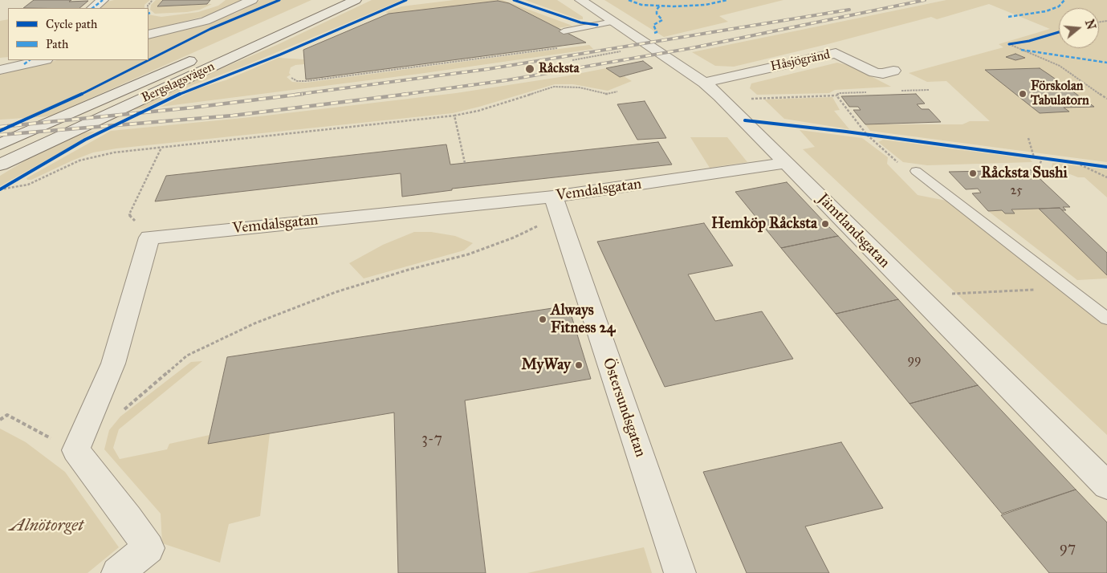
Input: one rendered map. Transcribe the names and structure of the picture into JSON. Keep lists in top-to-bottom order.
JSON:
{
  "streets": {
    "street": [
      "Håsjögränd",
      "Bergslagsvägen",
      "Vemdalsgatan",
      "Jämtlandsgatan",
      "Östersundsgatan"
    ]
  },
  "crossings": [
    ["Håsjögränd", "Jämtlandsgatan"],
    ["Vemdalsgatan", "Jämtlandsgatan"],
    ["Vemdalsgatan", "Östersundsgatan"]
  ],
  "parks": ["Alnötorget"],
  "places": [
    "Råcksta",
    "Förskolan Tabulatorn",
    "Råcksta Sushi",
    "Hemköp Råcksta",
    "Always Fitness 24",
    "MyWay"
  ],
  "house_numbers": [
    "25",
    "99",
    "3-7",
    "97"
  ],
  "legend": ["Cycle path", "Path"],
  "north": "right"
}
